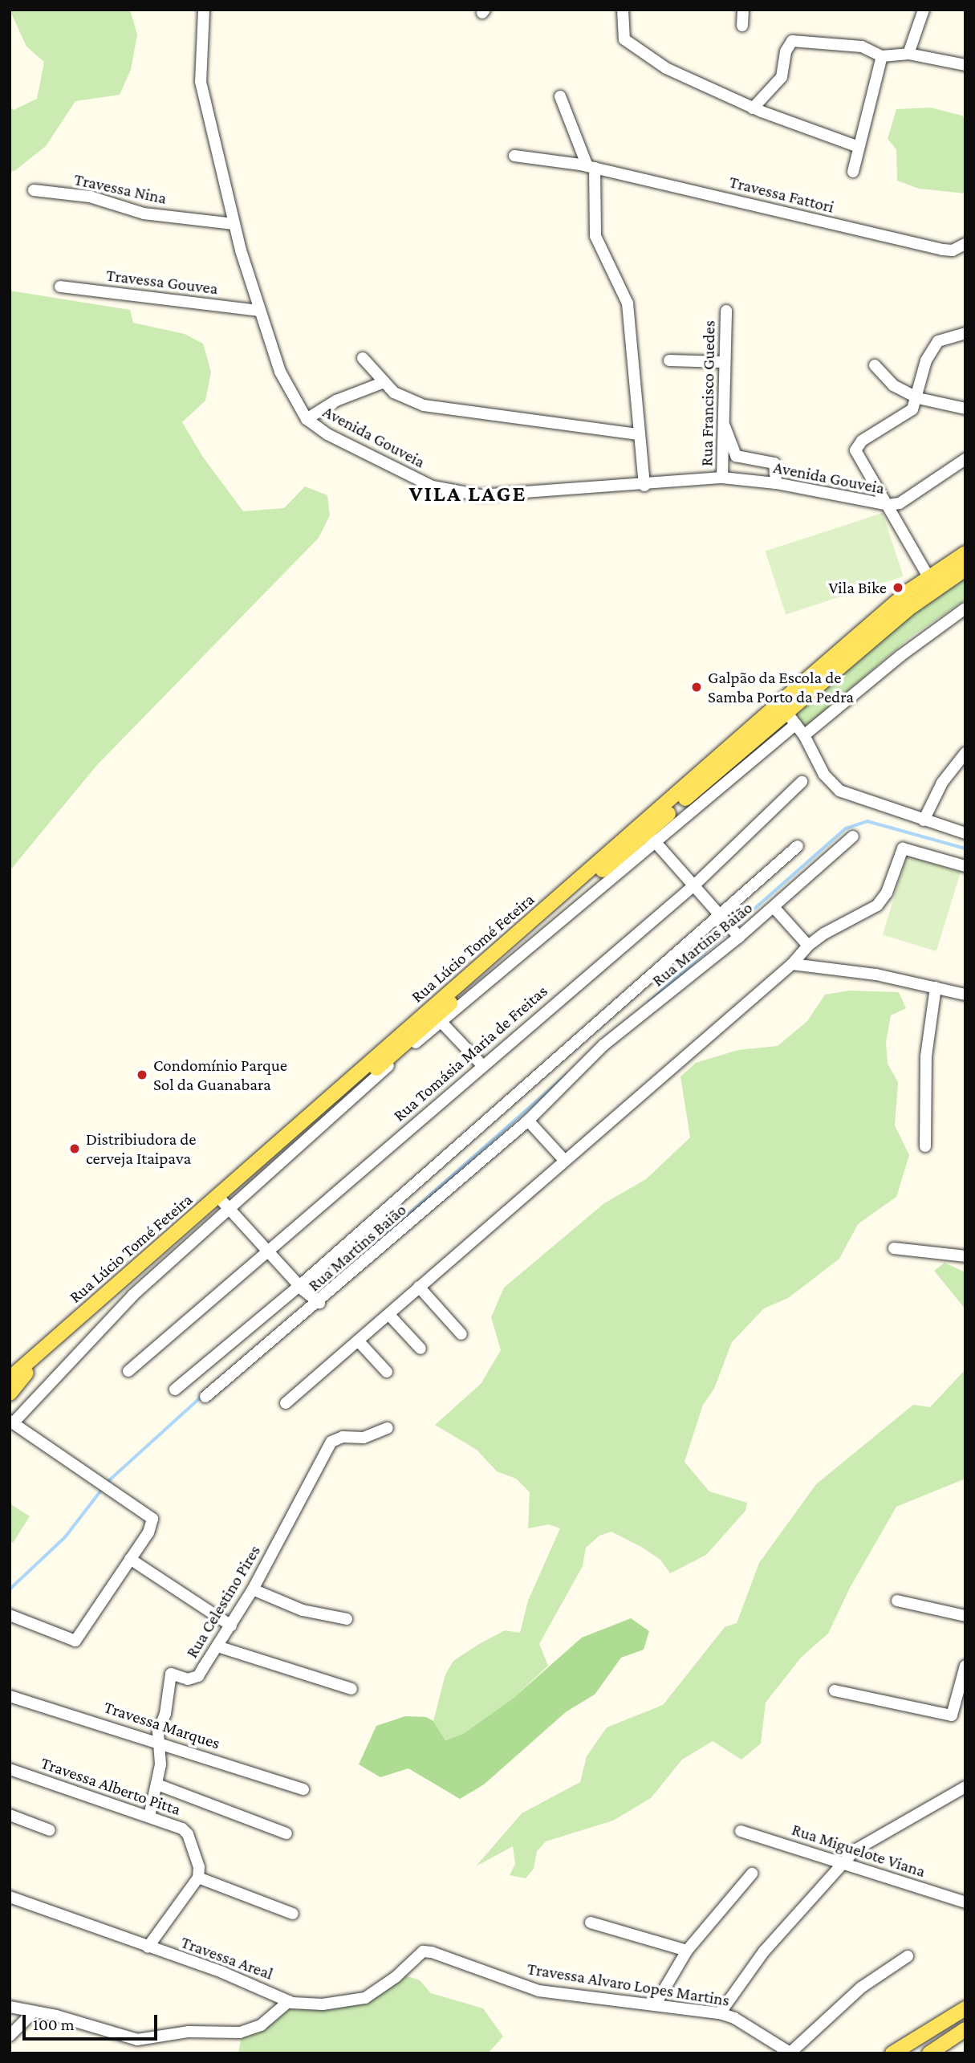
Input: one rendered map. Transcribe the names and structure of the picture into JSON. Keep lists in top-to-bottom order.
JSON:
{
  "streets": {
    "main road": ["Rua Lúcio Tomé Feteira"],
    "street": [
      "Travessa Nina",
      "Travessa Fattori",
      "Travessa Gouvea",
      "Rua Francisco Guedes",
      "Avenida Gouveia",
      "Rua Martins Baião",
      "Rua Tomásia Maria de Freitas",
      "Rua Celestino Pires",
      "Travessa Marques",
      "Travessa Alberto Pitta",
      "Rua Miguelote Viana",
      "Travessa Areal",
      "Travessa Alvaro Lopes Martins"
    ]
  },
  "crossings": [
    ["Travessa Nina", "Avenida Gouveia"],
    ["Travessa Gouvea", "Avenida Gouveia"],
    ["Rua Francisco Guedes", "Avenida Gouveia"],
    ["Avenida Gouveia", "Rua Lúcio Tomé Feteira"],
    ["Rua Celestino Pires", "Travessa Marques"],
    ["Rua Celestino Pires", "Travessa Alberto Pitta"],
    ["Travessa Areal", "Travessa Alvaro Lopes Martins"]
  ],
  "districts": ["VILA LAGE"],
  "places": [
    "Vila Bike",
    "Galpão da Escola de Samba Porto da Pedra",
    "Condomínio Parque Sol da Guanabara",
    "Distribiudora de cerveja Itaipava"
  ],
  "scale_bar": "100 m"
}
